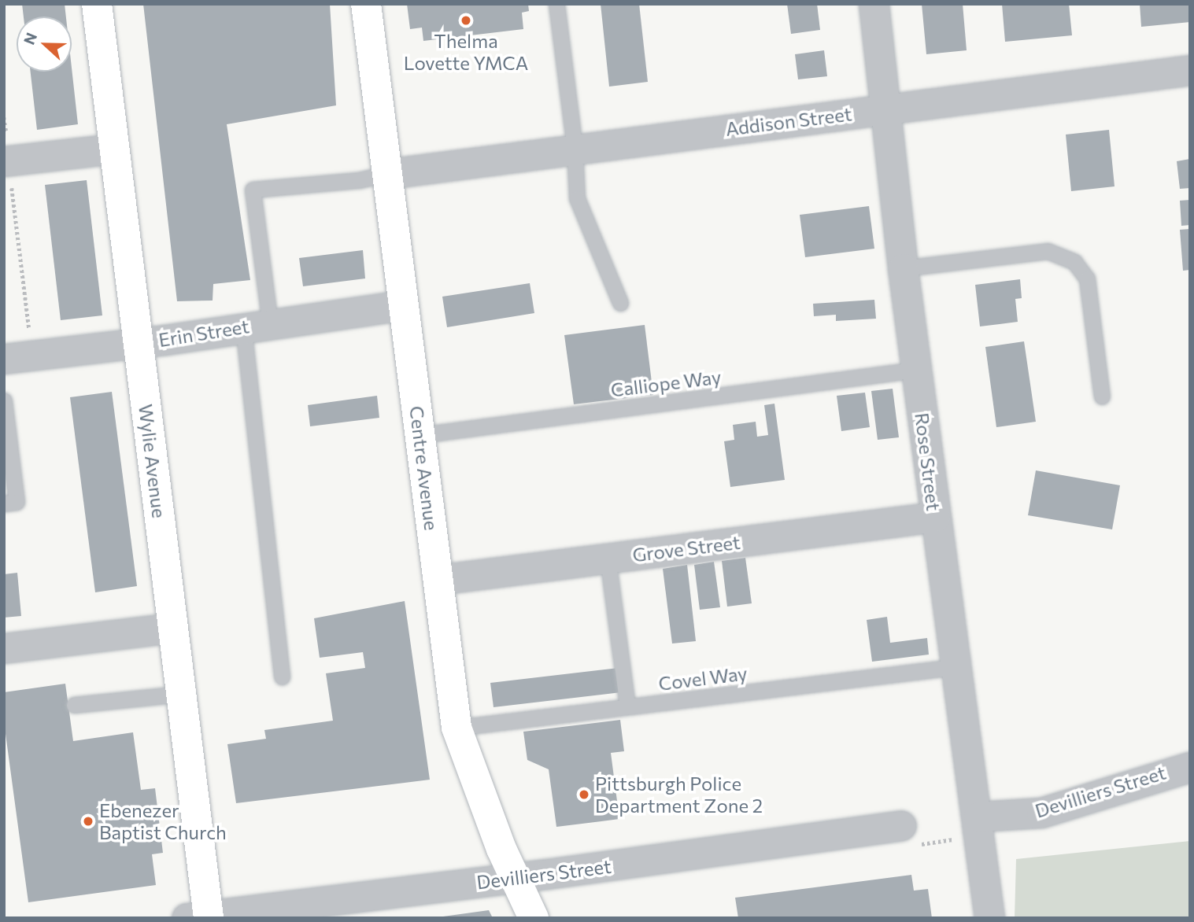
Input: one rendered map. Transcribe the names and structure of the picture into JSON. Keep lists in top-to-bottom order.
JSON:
{
  "streets": {
    "main road": ["Wylie Avenue", "Centre Avenue"],
    "street": [
      "Addison Street",
      "Erin Street",
      "Rose Street",
      "Grove Street",
      "Devilliers Street"
    ],
    "lane": ["Calliope Way", "Covel Way"]
  },
  "crossings": [
    ["Addison Street", "Rose Street"],
    ["Addison Street", "Centre Avenue"],
    ["Erin Street", "Wylie Avenue"],
    ["Erin Street", "Centre Avenue"],
    ["Calliope Way", "Rose Street"],
    ["Calliope Way", "Centre Avenue"],
    ["Wylie Avenue", "Devilliers Street"],
    ["Rose Street", "Grove Street"],
    ["Rose Street", "Covel Way"],
    ["Rose Street", "Devilliers Street"],
    ["Centre Avenue", "Grove Street"],
    ["Centre Avenue", "Covel Way"],
    ["Centre Avenue", "Devilliers Street"]
  ],
  "places": ["Thelma Lovette YMCA", "Pittsburgh Police Department Zone 2", "Ebenezer Baptist Church"],
  "north": "left"
}
